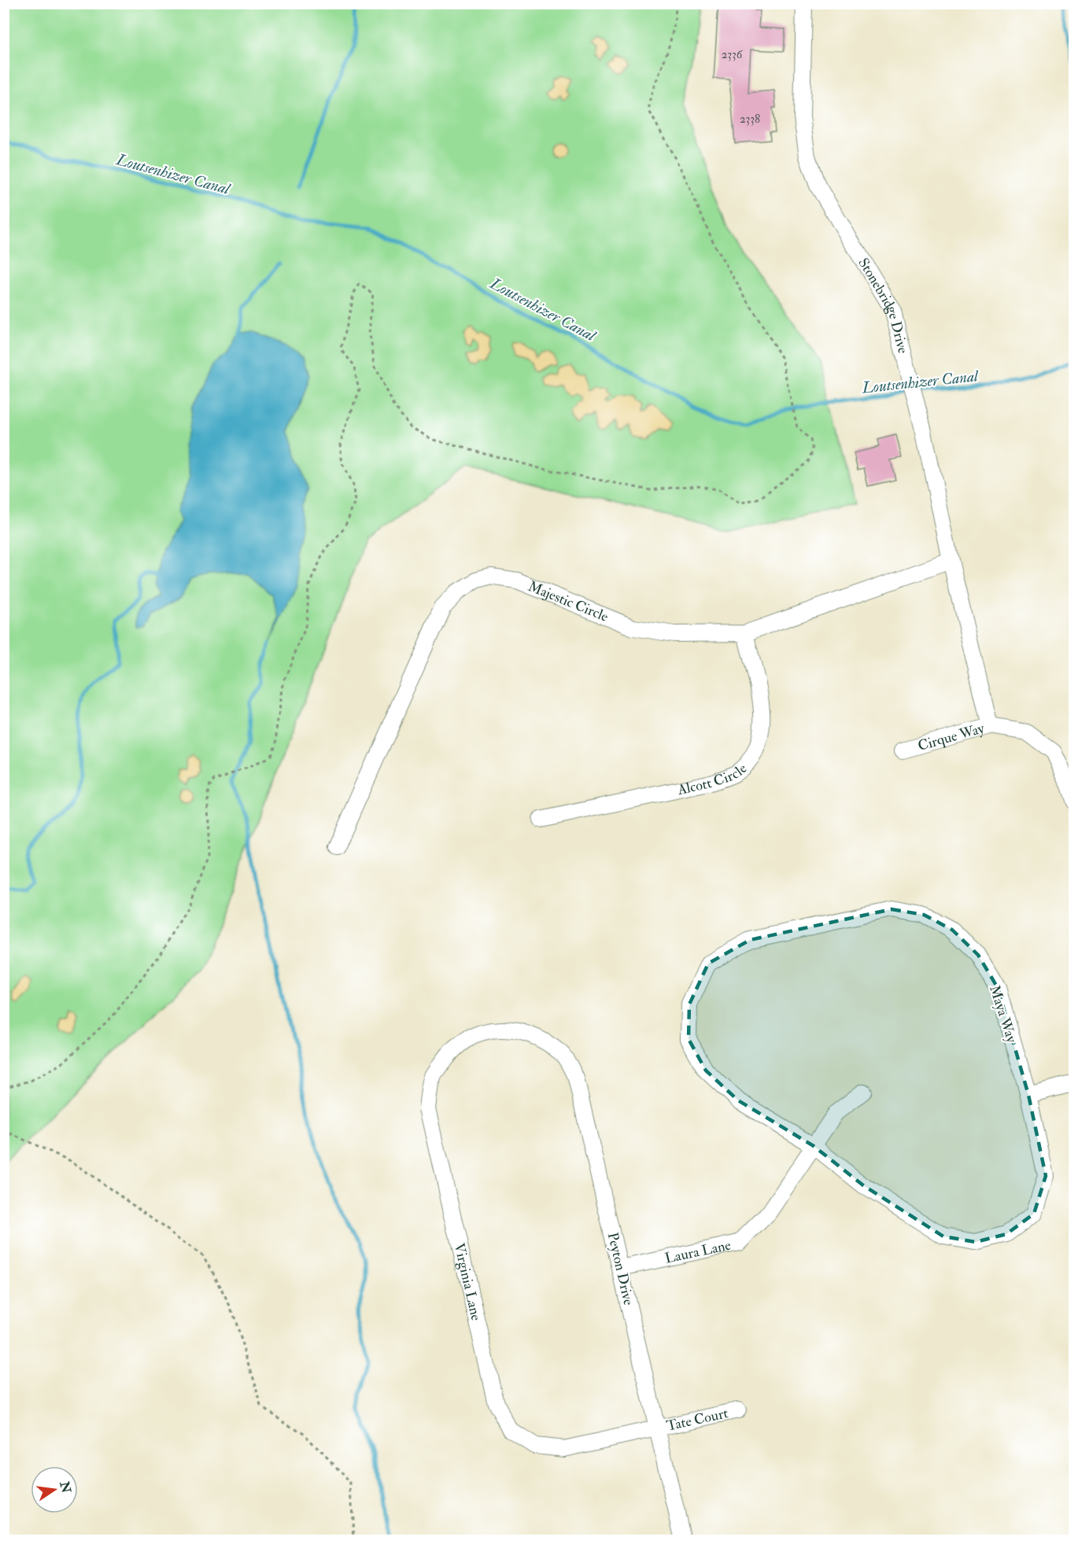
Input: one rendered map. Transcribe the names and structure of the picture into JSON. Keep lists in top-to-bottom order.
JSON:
{
  "streets": {
    "street": [
      "Stonebridge Drive",
      "Majestic Circle",
      "Cirque Way",
      "Alcott Circle",
      "Maya Way",
      "Laura Lane",
      "Peyton Drive",
      "Virginia Lane",
      "Tate Court"
    ]
  },
  "crossings": [
    ["Stonebridge Drive", "Majestic Circle"],
    ["Stonebridge Drive", "Cirque Way"],
    ["Majestic Circle", "Alcott Circle"],
    ["Maya Way", "Laura Lane"],
    ["Laura Lane", "Peyton Drive"],
    ["Peyton Drive", "Virginia Lane"],
    ["Peyton Drive", "Tate Court"],
    ["Virginia Lane", "Tate Court"]
  ],
  "water": ["Loutsenhizer Canal"],
  "house_numbers": ["2336", "2338"],
  "north": "right"
}
